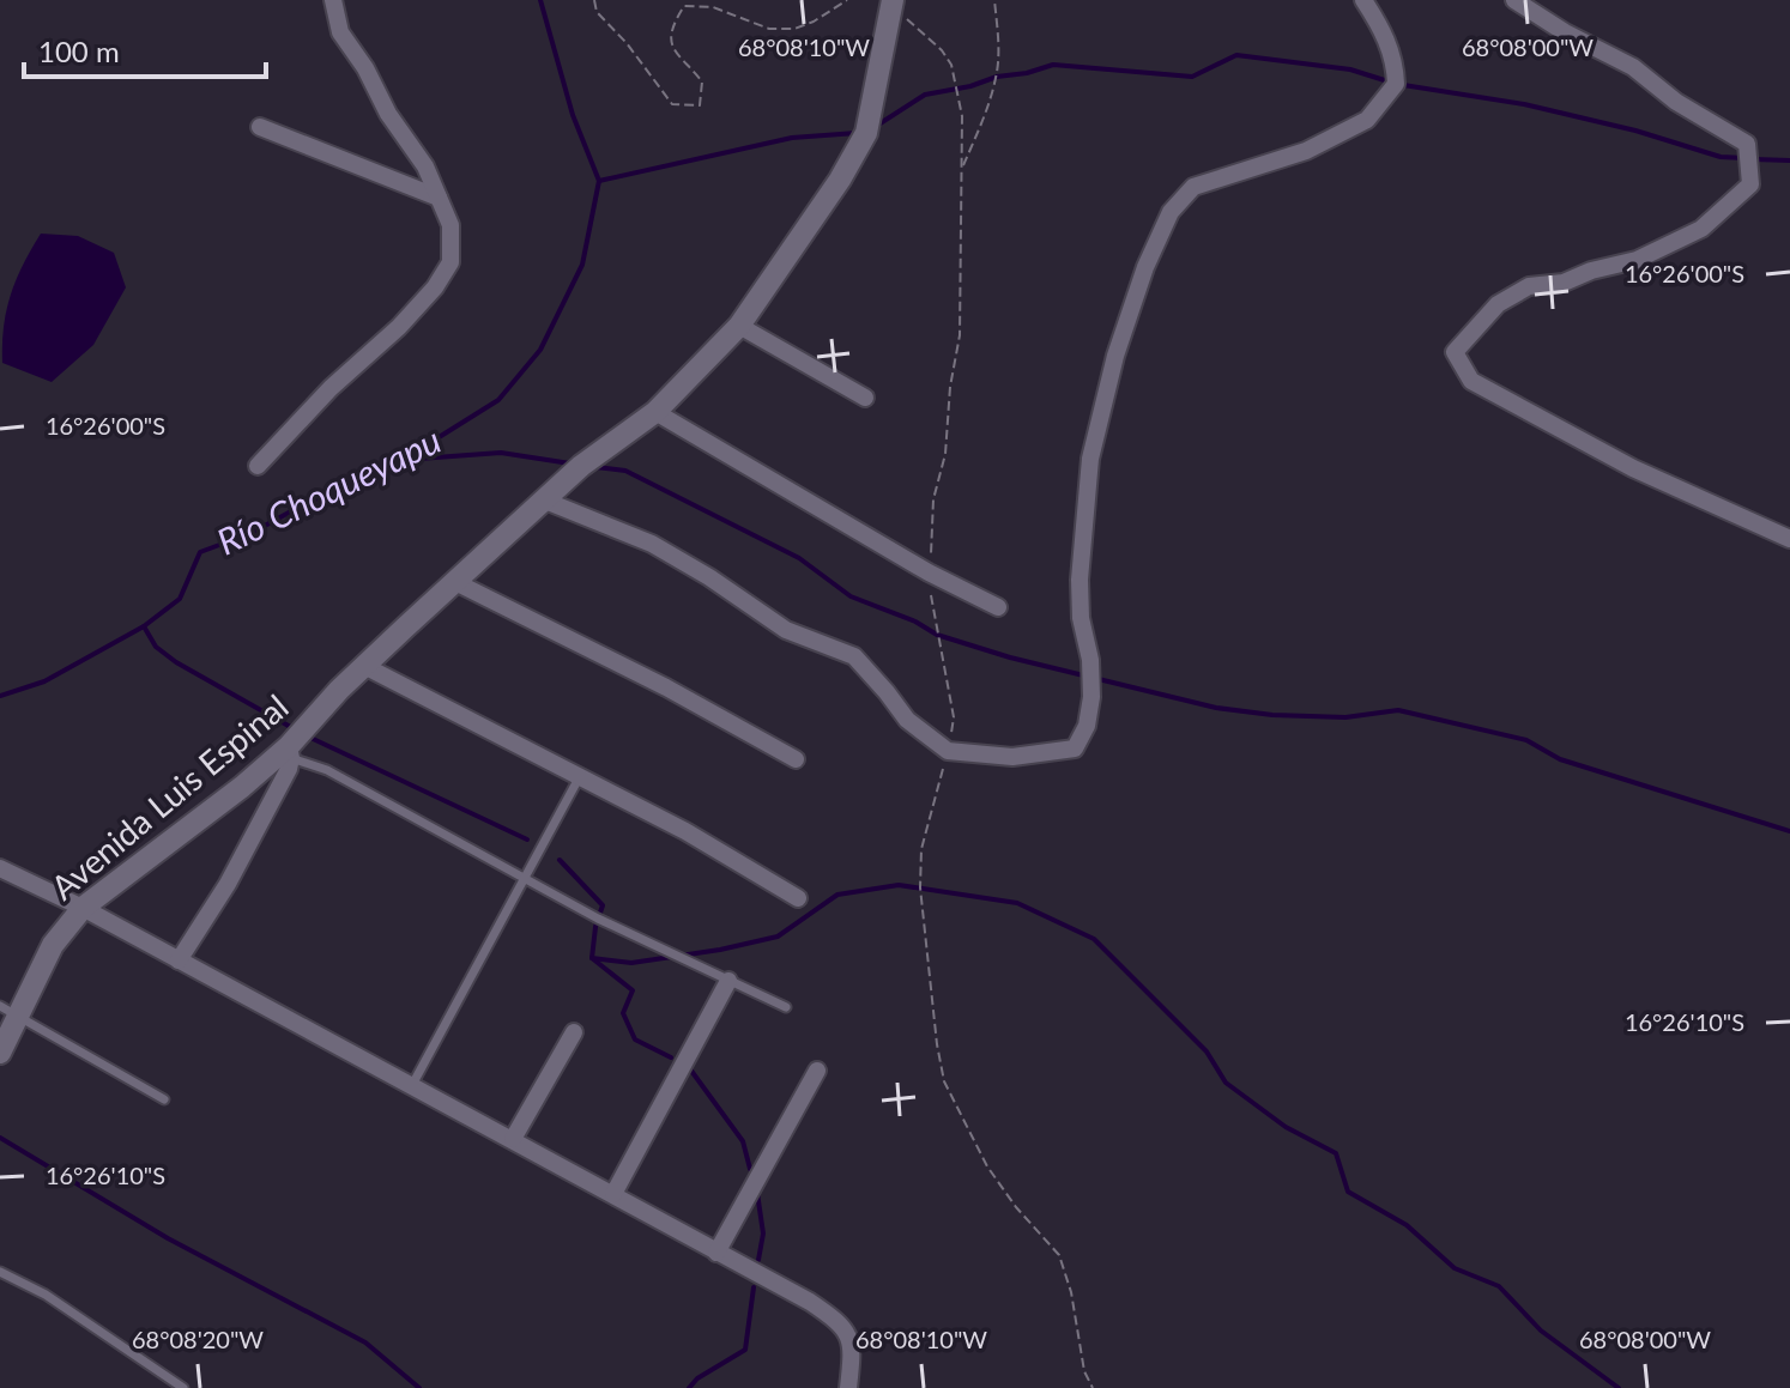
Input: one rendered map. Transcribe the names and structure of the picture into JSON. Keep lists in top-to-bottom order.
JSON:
{
  "streets": {
    "street": ["Avenida Luis Espinal"]
  },
  "water": ["Río Choqueyapu"],
  "scale_bar": "100 m",
  "coordinates": [
    "68°08'10\"W",
    "68°08'00\"W",
    "16°26'00\"S",
    "16°26'10\"S",
    "68°08'20\"W"
  ]
}
